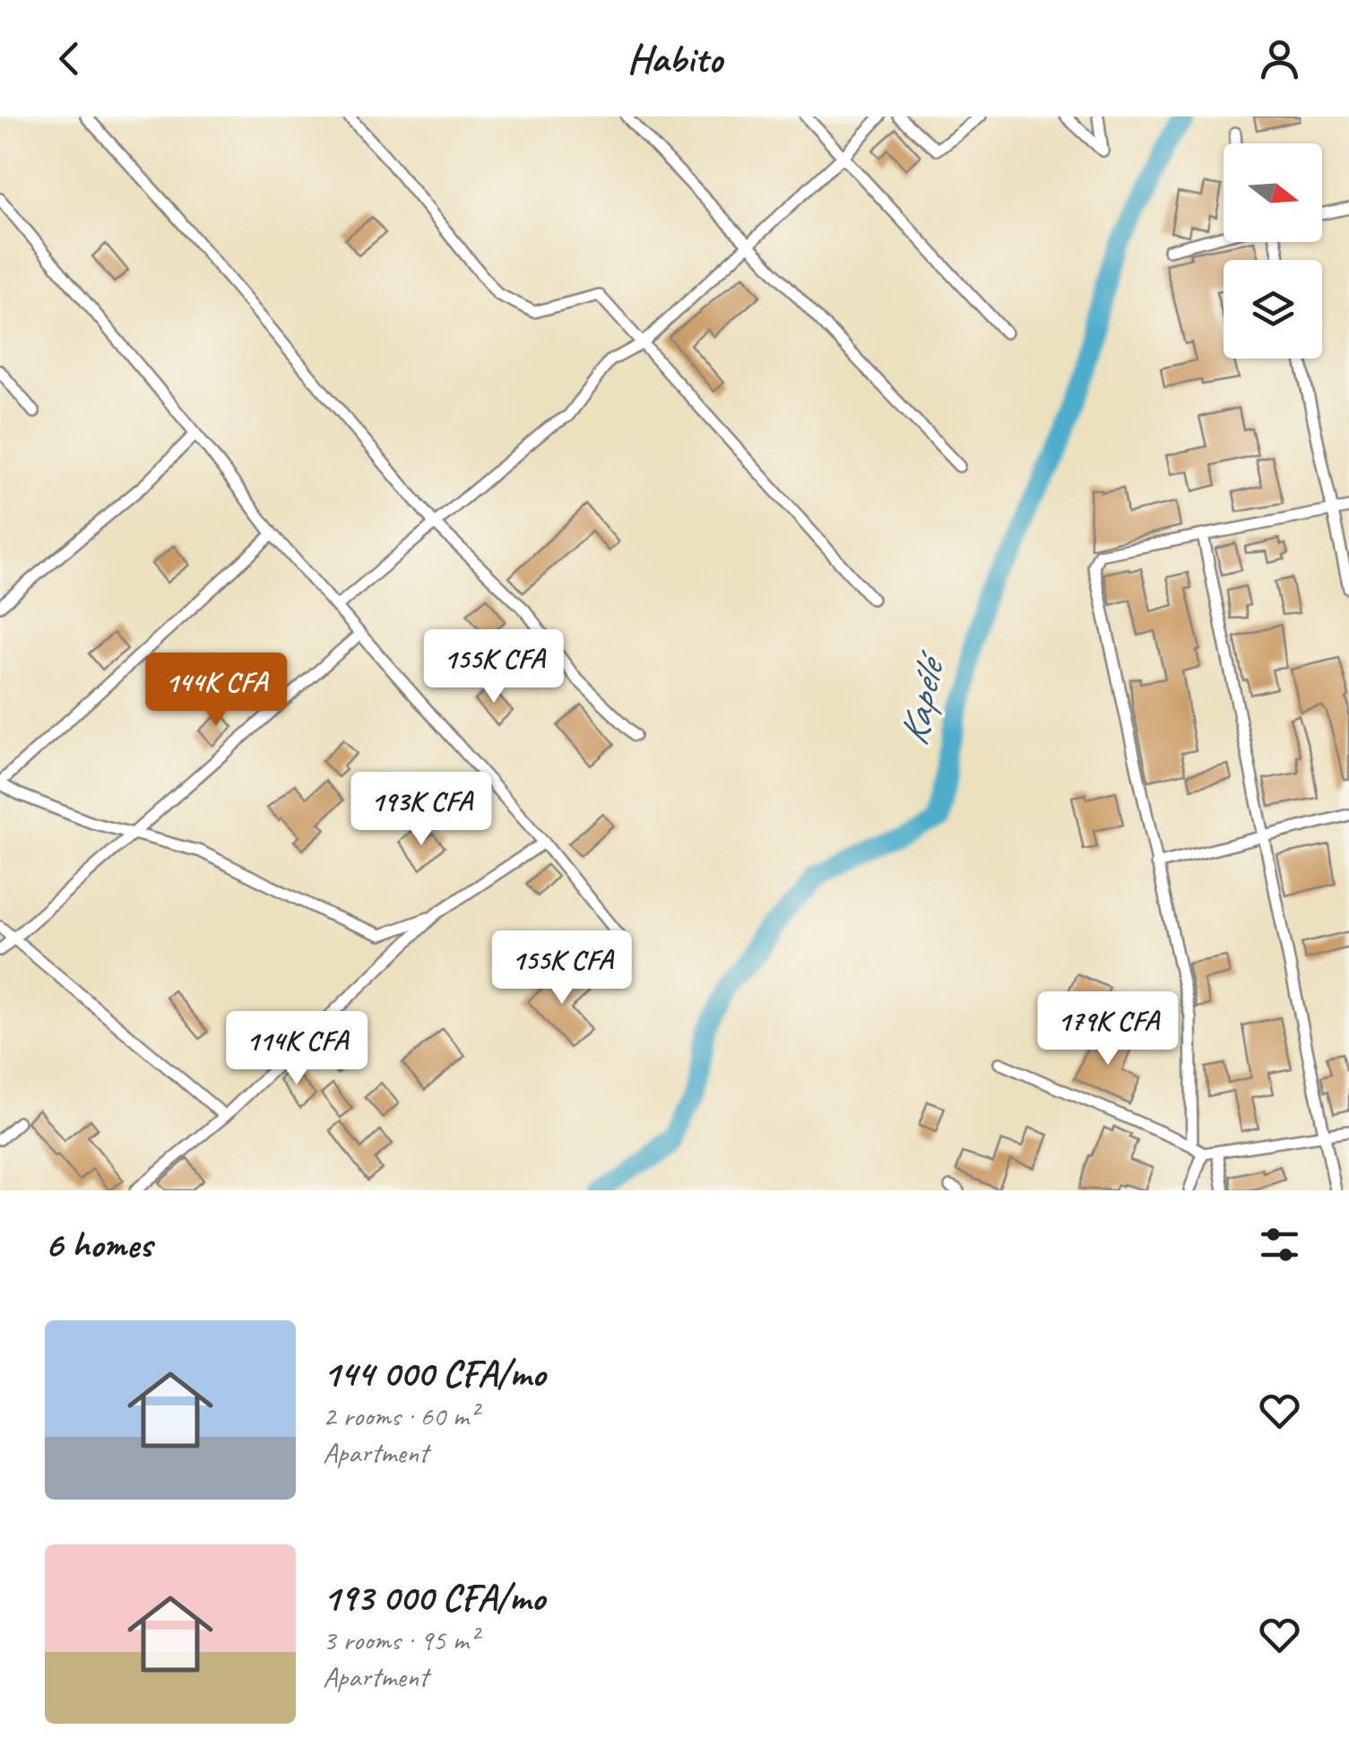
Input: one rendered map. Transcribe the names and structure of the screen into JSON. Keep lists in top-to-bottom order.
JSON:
{
  "water": ["Kapélé"],
  "north": "right",
  "page": {
    "header": "Habito",
    "price": [
      "155K CFA",
      "144K CFA",
      "193K CFA",
      "155K CFA",
      "179K CFA",
      "114K CFA"
    ],
    "heading": "6 homes",
    "list": [
      {
        "name": "144 000 CFA/mo",
        "note": "2 rooms · 60 m² · Apartment"
      },
      {
        "name": "193 000 CFA/mo",
        "note": "3 rooms · 95 m² · Apartment"
      }
    ]
  }
}
